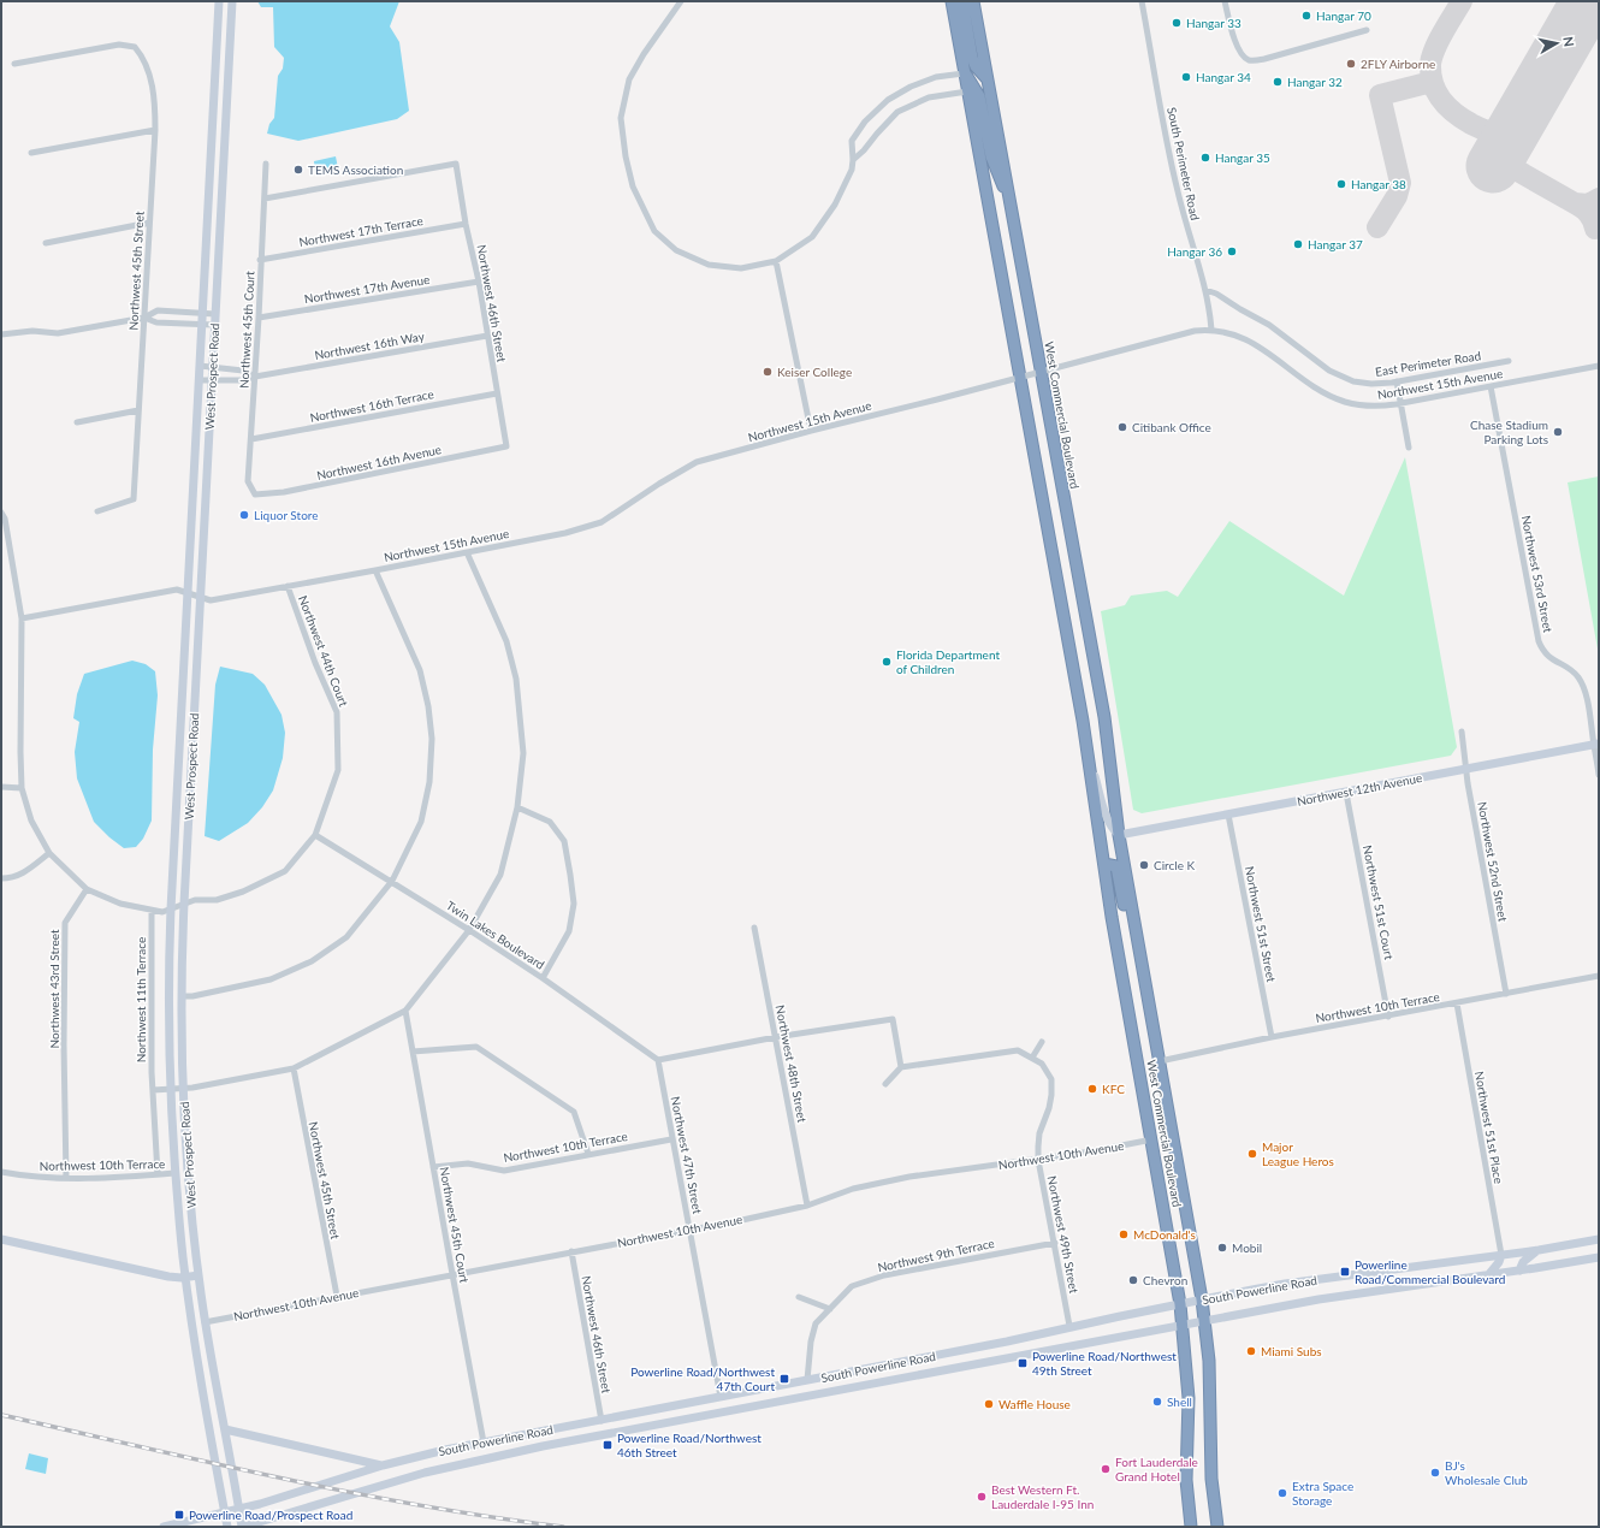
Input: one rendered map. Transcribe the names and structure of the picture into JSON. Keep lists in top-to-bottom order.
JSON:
{
  "streets": {
    "highway": ["West Commercial Boulevard"],
    "main road": ["West Prospect Road", "Northwest 12th Avenue", "South Powerline Road"],
    "street": [
      "South Perimeter Road",
      "Northwest 17th Terrace",
      "Northwest 45th Street",
      "Northwest 17th Avenue",
      "Northwest 46th Street",
      "Northwest 45th Court",
      "Northwest 16th Way",
      "East Perimeter Road",
      "Northwest 15th Avenue",
      "Northwest 16th Terrace",
      "Northwest 16th Avenue",
      "Northwest 53rd Street",
      "Northwest 44th Court",
      "Northwest 52nd Street",
      "Northwest 51st Court",
      "Northwest 51st Street",
      "Twin Lakes Boulevard",
      "Northwest 43rd Street",
      "Northwest 11th Terrace",
      "Northwest 10th Terrace",
      "Northwest 48th Street",
      "Northwest 51st Place",
      "Northwest 47th Street",
      "Northwest 10th Avenue",
      "Northwest 49th Street",
      "Northwest 9th Terrace"
    ]
  },
  "crossings": [
    ["South Perimeter Road", "East Perimeter Road"],
    ["South Perimeter Road", "Northwest 15th Avenue"],
    ["Northwest 17th Terrace", "Northwest 46th Street"],
    ["Northwest 17th Terrace", "Northwest 45th Court"],
    ["Northwest 45th Street", "Northwest 10th Avenue"],
    ["Northwest 17th Avenue", "Northwest 46th Street"],
    ["Northwest 17th Avenue", "Northwest 45th Court"],
    ["Northwest 46th Street", "Northwest 45th Court"],
    ["Northwest 46th Street", "Northwest 16th Way"],
    ["Northwest 46th Street", "Northwest 16th Terrace"],
    ["Northwest 46th Street", "Northwest 16th Avenue"],
    ["Northwest 46th Street", "Northwest 10th Avenue"],
    ["Northwest 46th Street", "South Powerline Road"],
    ["Northwest 45th Court", "Northwest 16th Way"],
    ["Northwest 45th Court", "Northwest 16th Terrace"],
    ["Northwest 45th Court", "Northwest 16th Avenue"],
    ["Northwest 45th Court", "Northwest 10th Terrace"],
    ["Northwest 45th Court", "Northwest 10th Avenue"],
    ["Northwest 45th Court", "South Powerline Road"],
    ["Northwest 16th Way", "West Prospect Road"],
    ["West Prospect Road", "Northwest 15th Avenue"],
    ["West Prospect Road", "Northwest 10th Terrace"],
    ["West Prospect Road", "Northwest 10th Avenue"],
    ["West Prospect Road", "South Powerline Road"],
    ["Northwest 15th Avenue", "West Commercial Boulevard"],
    ["Northwest 15th Avenue", "Northwest 53rd Street"],
    ["Northwest 15th Avenue", "Northwest 44th Court"],
    ["West Commercial Boulevard", "Northwest 12th Avenue"],
    ["West Commercial Boulevard", "Northwest 10th Terrace"],
    ["West Commercial Boulevard", "Northwest 10th Avenue"],
    ["West Commercial Boulevard", "South Powerline Road"],
    ["Northwest 53rd Street", "Northwest 12th Avenue"],
    ["Northwest 44th Court", "Twin Lakes Boulevard"],
    ["Northwest 12th Avenue", "Northwest 52nd Street"],
    ["Northwest 12th Avenue", "Northwest 51st Court"],
    ["Northwest 12th Avenue", "Northwest 51st Street"],
    ["Northwest 52nd Street", "Northwest 10th Terrace"],
    ["Northwest 51st Court", "Northwest 10th Terrace"],
    ["Northwest 51st Street", "Northwest 10th Terrace"],
    ["Twin Lakes Boulevard", "Northwest 47th Street"],
    ["Northwest 43rd Street", "Northwest 10th Terrace"],
    ["Northwest 11th Terrace", "Northwest 10th Terrace"],
    ["Northwest 10th Terrace", "Northwest 51st Place"],
    ["Northwest 10th Terrace", "Northwest 47th Street"],
    ["Northwest 48th Street", "Northwest 10th Avenue"],
    ["Northwest 51st Place", "South Powerline Road"],
    ["Northwest 47th Street", "Northwest 10th Avenue"],
    ["Northwest 47th Street", "South Powerline Road"],
    ["Northwest 10th Avenue", "Northwest 49th Street"],
    ["Northwest 49th Street", "Northwest 9th Terrace"],
    ["Northwest 49th Street", "South Powerline Road"],
    ["Northwest 9th Terrace", "South Powerline Road"]
  ],
  "places": {
    "other": [
      "Hangar 70",
      "Hangar 33",
      "2FLY Airborne",
      "Hangar 34",
      "Hangar 32",
      "Hangar 35",
      "TEMS Association",
      "Hangar 38",
      "Hangar 37",
      "Hangar 36",
      "Keiser College",
      "Citibank Office",
      "Chase Stadium Parking Lots",
      "Liquor Store",
      "Florida Department of Children",
      "Circle K",
      "KFC",
      "Major League Heros",
      "McDonald's",
      "Mobil",
      "Chevron",
      "Miami Subs",
      "Shell",
      "Waffle House",
      "Fort Lauderdale Grand Hotel",
      "BJ's Wholesale Club",
      "Extra Space Storage",
      "Best Western Ft. Lauderdale I-95 Inn"
    ],
    "transit": [
      "Powerline Road/Commercial Boulevard",
      "Powerline Road/Northwest 49th Street",
      "Powerline Road/Northwest 47th Court",
      "Powerline Road/Northwest 46th Street",
      "Powerline Road/Prospect Road"
    ]
  },
  "north": "right"
}
